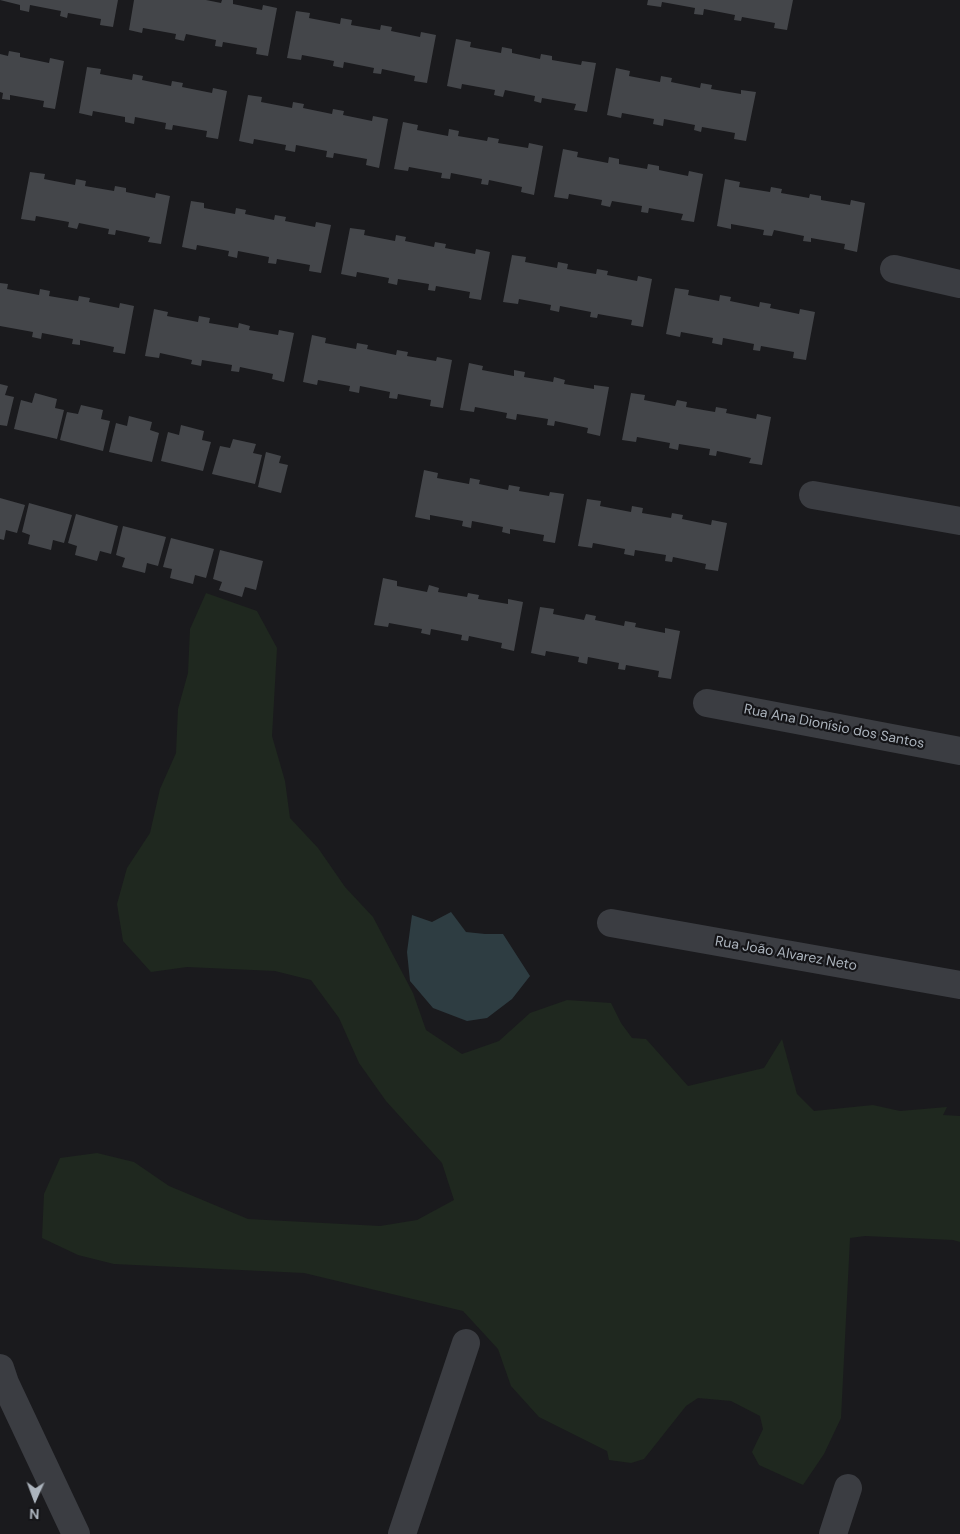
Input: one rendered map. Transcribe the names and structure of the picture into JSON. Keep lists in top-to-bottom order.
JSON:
{
  "streets": {
    "street": ["Rua Ana Dionísio dos Santos", "Rua João Alvarez Neto"]
  },
  "north": "bottom"
}
